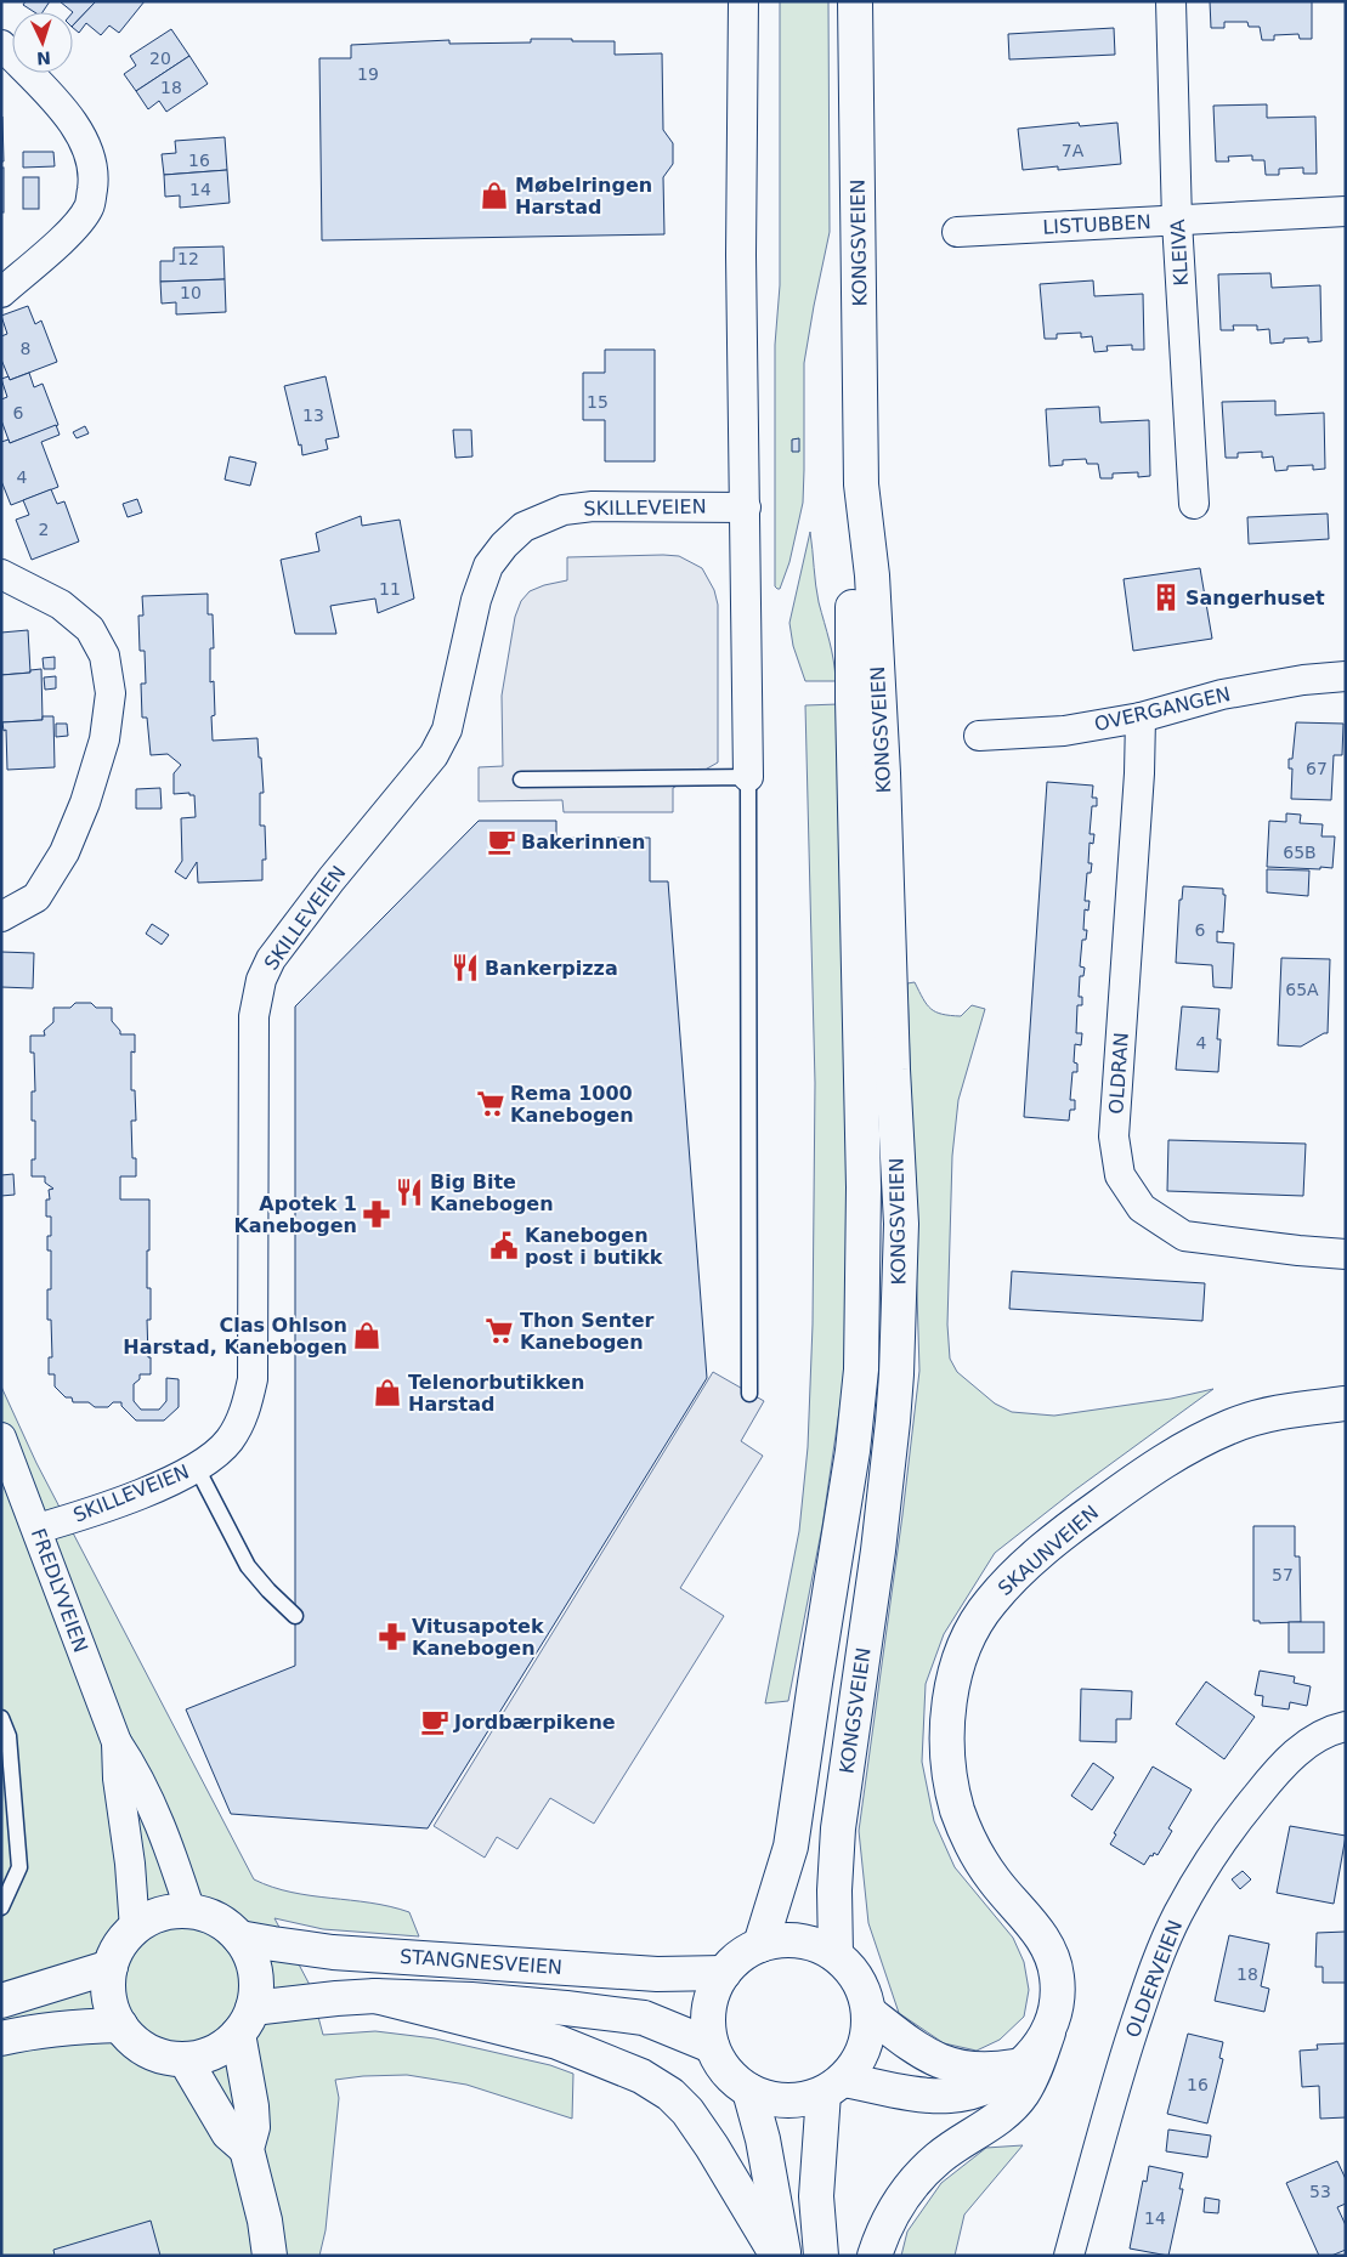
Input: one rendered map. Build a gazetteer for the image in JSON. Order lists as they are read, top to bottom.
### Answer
{
  "streets": {
    "main road": ["KONGSVEIEN", "SKAUNVEIEN", "STANGNESVEIEN"],
    "street": [
      "LISTUBBEN",
      "KLEIVA",
      "SKILLEVEIEN",
      "OVERGANGEN",
      "OLDRAN",
      "FREDLYVEIEN",
      "OLDERVEIEN"
    ]
  },
  "crossings": [
    ["LISTUBBEN", "KLEIVA"],
    ["KONGSVEIEN", "SKAUNVEIEN"],
    ["KONGSVEIEN", "STANGNESVEIEN"],
    ["SKILLEVEIEN", "FREDLYVEIEN"],
    ["OVERGANGEN", "OLDRAN"],
    ["SKAUNVEIEN", "STANGNESVEIEN"],
    ["FREDLYVEIEN", "STANGNESVEIEN"]
  ],
  "places": {
    "shop": ["Møbelringen Harstad", "Clas Ohlson Harstad, Kanebogen", "Telenorbutikken Harstad"],
    "building": ["Sangerhuset"],
    "cafe": ["Bakerinnen", "Jordbærpikene"],
    "restaurant": ["Bankerpizza", "Big Bite Kanebogen"],
    "supermarket": ["Rema 1000 Kanebogen", "Thon Senter Kanebogen"],
    "pharmacy": ["Apotek 1 Kanebogen", "Vitusapotek Kanebogen"],
    "public building": ["Kanebogen post i butikk"]
  },
  "house_numbers": [
    "20",
    "19",
    "18",
    "7A",
    "16",
    "14",
    "12",
    "10",
    "8",
    "15",
    "6",
    "13",
    "4",
    "2",
    "11",
    "67",
    "65B",
    "6",
    "65A",
    "4",
    "57",
    "18",
    "16",
    "53",
    "14"
  ],
  "north": "bottom"
}
